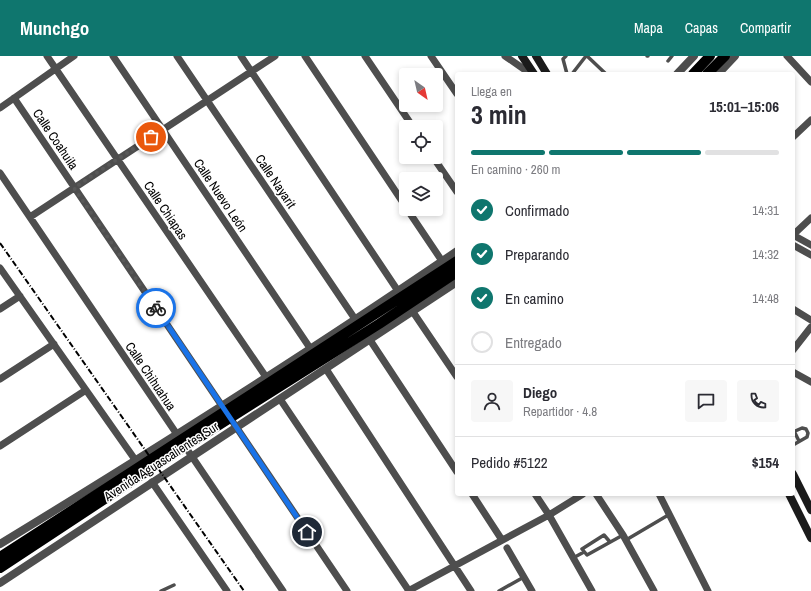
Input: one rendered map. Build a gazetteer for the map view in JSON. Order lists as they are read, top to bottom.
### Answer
{
  "streets": {
    "main road": ["Avenida Aguascalientes Sur"],
    "street": [
      "Calle Coahuila",
      "Calle Nayarit",
      "Calle Nuevo León",
      "Calle Chiapas",
      "Calle Chihuahua"
    ]
  },
  "crossings": [
    ["Calle Coahuila", "Avenida Aguascalientes Sur"],
    ["Calle Nayarit", "Avenida Aguascalientes Sur"],
    ["Calle Nuevo León", "Avenida Aguascalientes Sur"],
    ["Calle Chiapas", "Avenida Aguascalientes Sur"],
    ["Calle Chihuahua", "Avenida Aguascalientes Sur"]
  ],
  "north": "bottom right",
  "page": {
    "header": "Munchgo",
    "nav": ["Mapa", "Capas", "Compartir"],
    "heading": ["3 min", "Llega en", "15:01–15:06"],
    "panel": [
      "Diego",
      "Repartidor · 4.8",
      "Pedido #5122",
      "$154"
    ],
    "bar": "En camino · 260 m",
    "list": [
      ["Confirmado", "14:31"],
      ["Preparando", "14:32"],
      ["En camino", "14:48"],
      "Entregado"
    ]
  }
}
